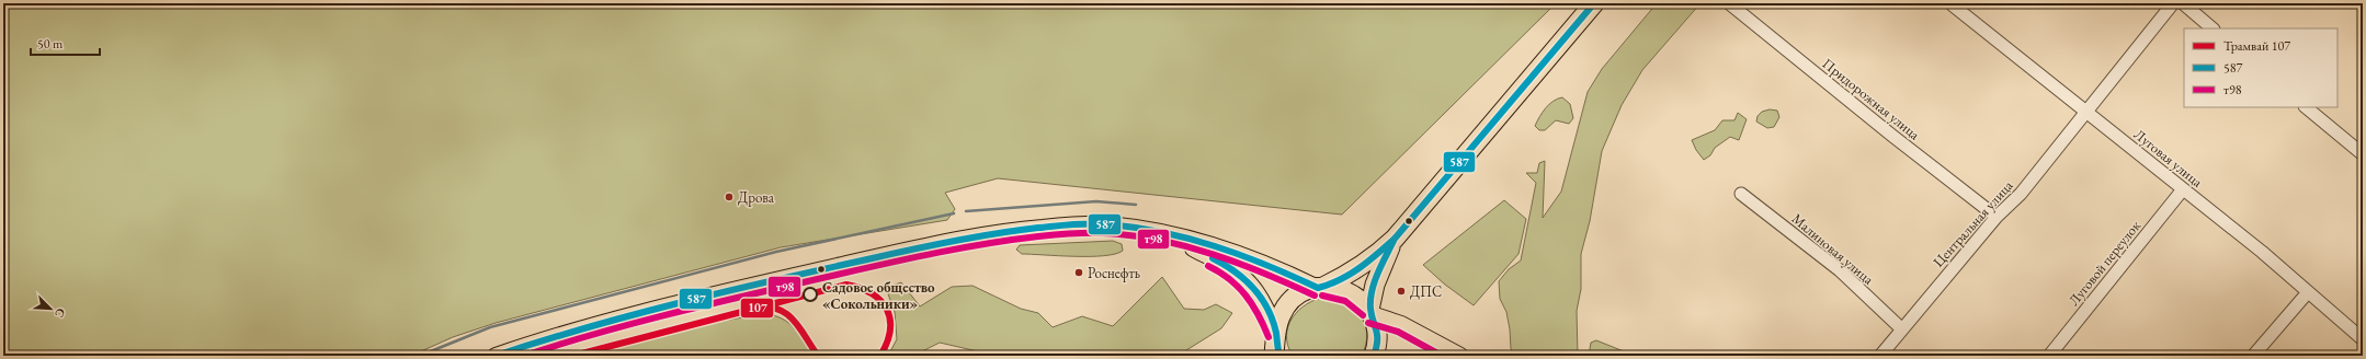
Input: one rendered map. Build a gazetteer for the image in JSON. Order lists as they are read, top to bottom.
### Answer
{
  "streets": {
    "street": [
      "Придорожная улица",
      "Луговая улица",
      "Центральная улица",
      "Малиновая улица",
      "Луговой переулок"
    ]
  },
  "crossings": [
    ["Придорожная улица", "Центральная улица"],
    ["Луговая улица", "Центральная улица"],
    ["Луговая улица", "Луговой переулок"],
    ["Центральная улица", "Малиновая улица"]
  ],
  "places": [
    "Дрова",
    "Роснефть",
    "ДПС",
    "Садовое общество «Сокольники»"
  ],
  "lines": ["transit line 587", "transit line т98", "tram line 107"],
  "legend": ["Трамвай 107", "587", "т98"],
  "scale_bar": "50 m",
  "north": "bottom right"
}
